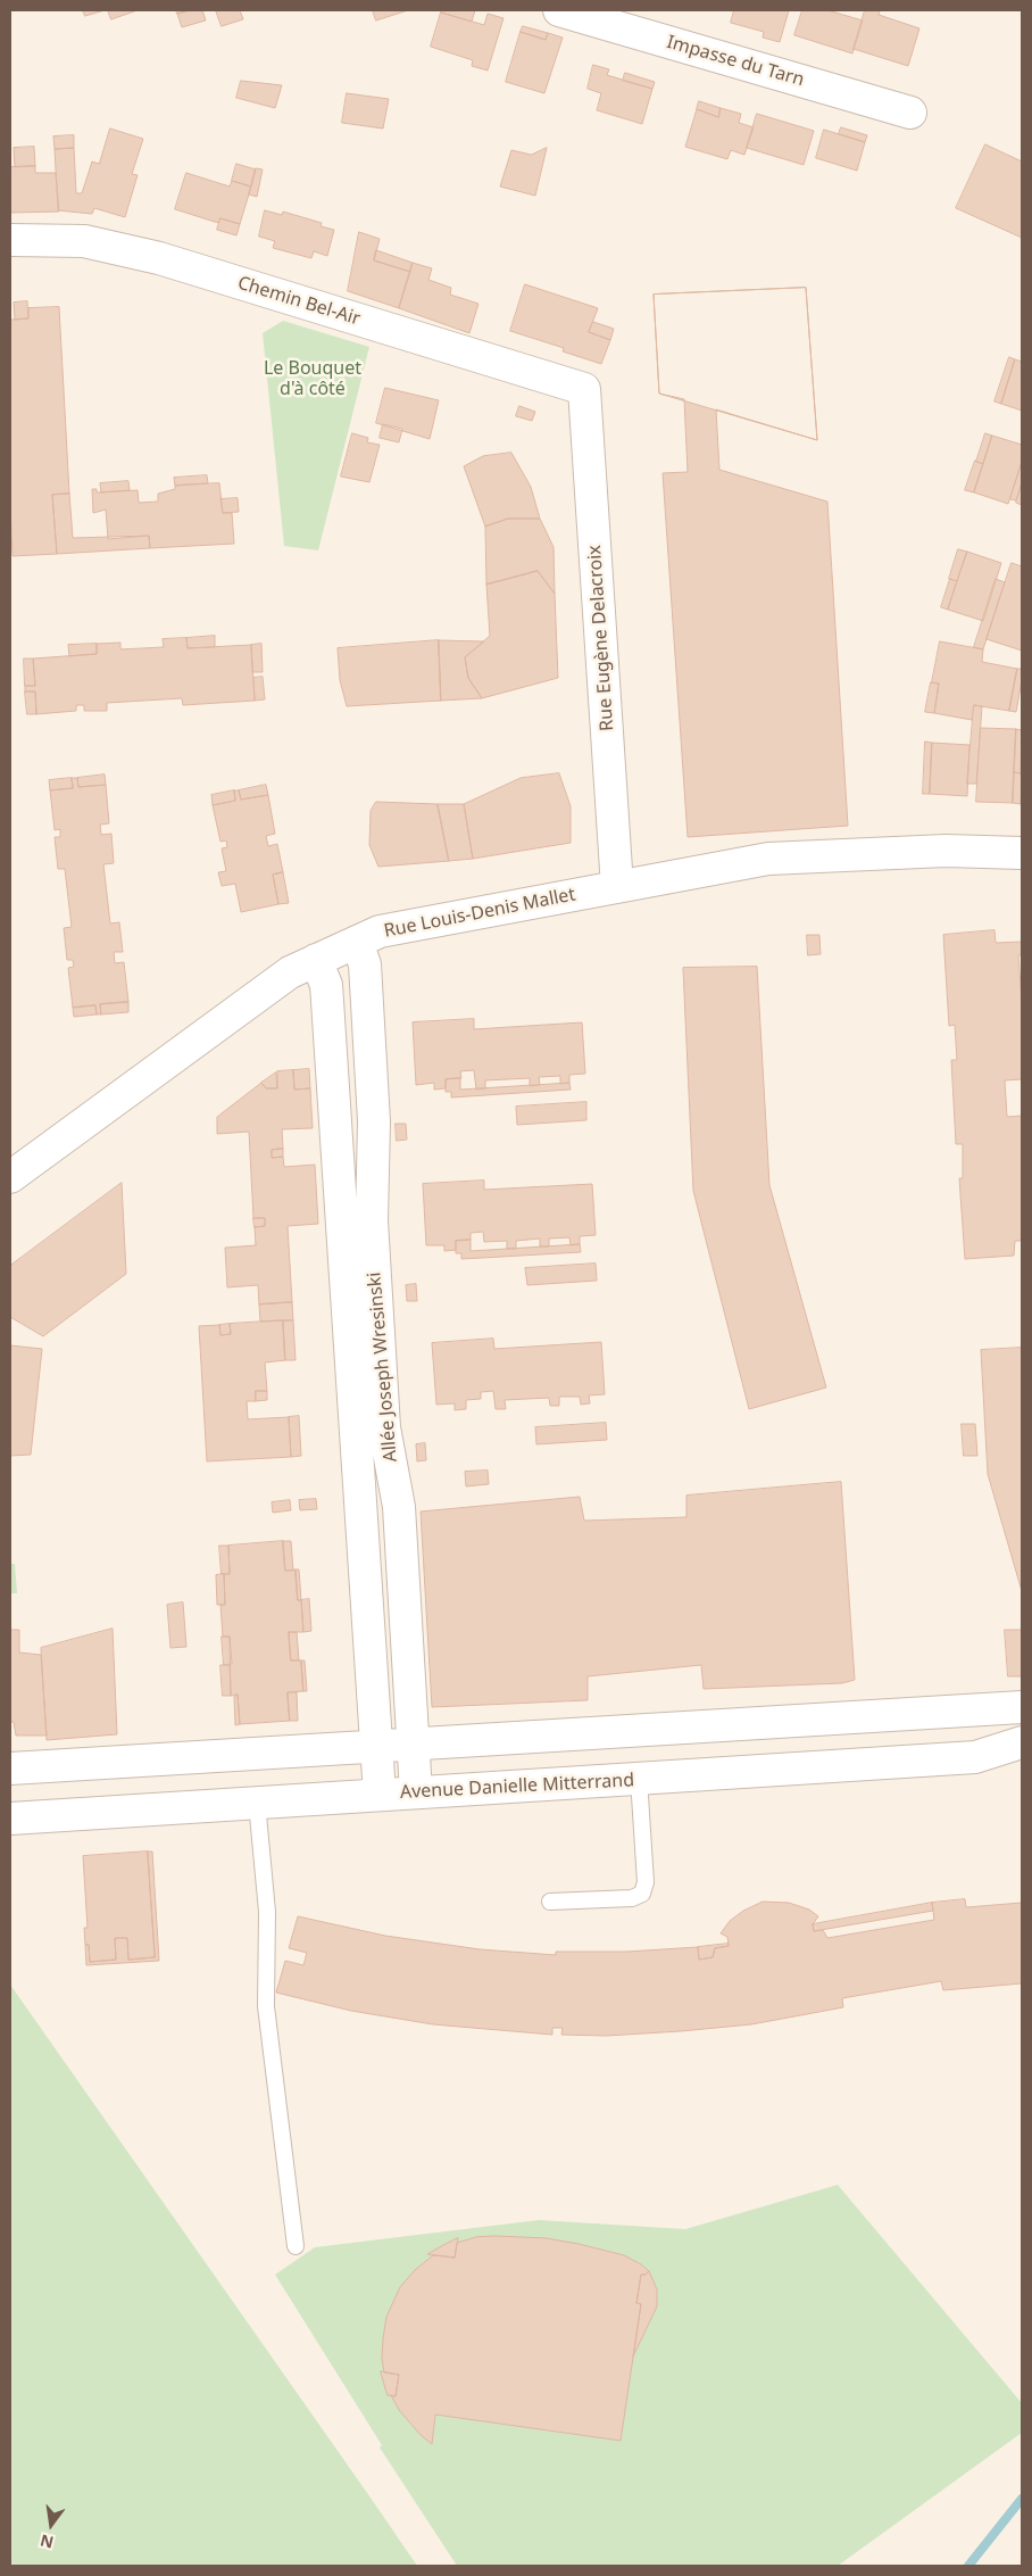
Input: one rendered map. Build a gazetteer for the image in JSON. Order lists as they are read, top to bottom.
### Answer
{
  "streets": {
    "street": [
      "Impasse du Tarn",
      "Chemin Bel-Air",
      "Rue Eugène Delacroix",
      "Rue Louis-Denis Mallet",
      "Allée Joseph Wresinski",
      "Avenue Danielle Mitterrand"
    ]
  },
  "crossings": [
    ["Chemin Bel-Air", "Rue Eugène Delacroix"],
    ["Rue Eugène Delacroix", "Rue Louis-Denis Mallet"],
    ["Rue Louis-Denis Mallet", "Allée Joseph Wresinski"],
    ["Allée Joseph Wresinski", "Avenue Danielle Mitterrand"]
  ],
  "parks": ["Le Bouquet d'à côté"],
  "north": "bottom"
}
